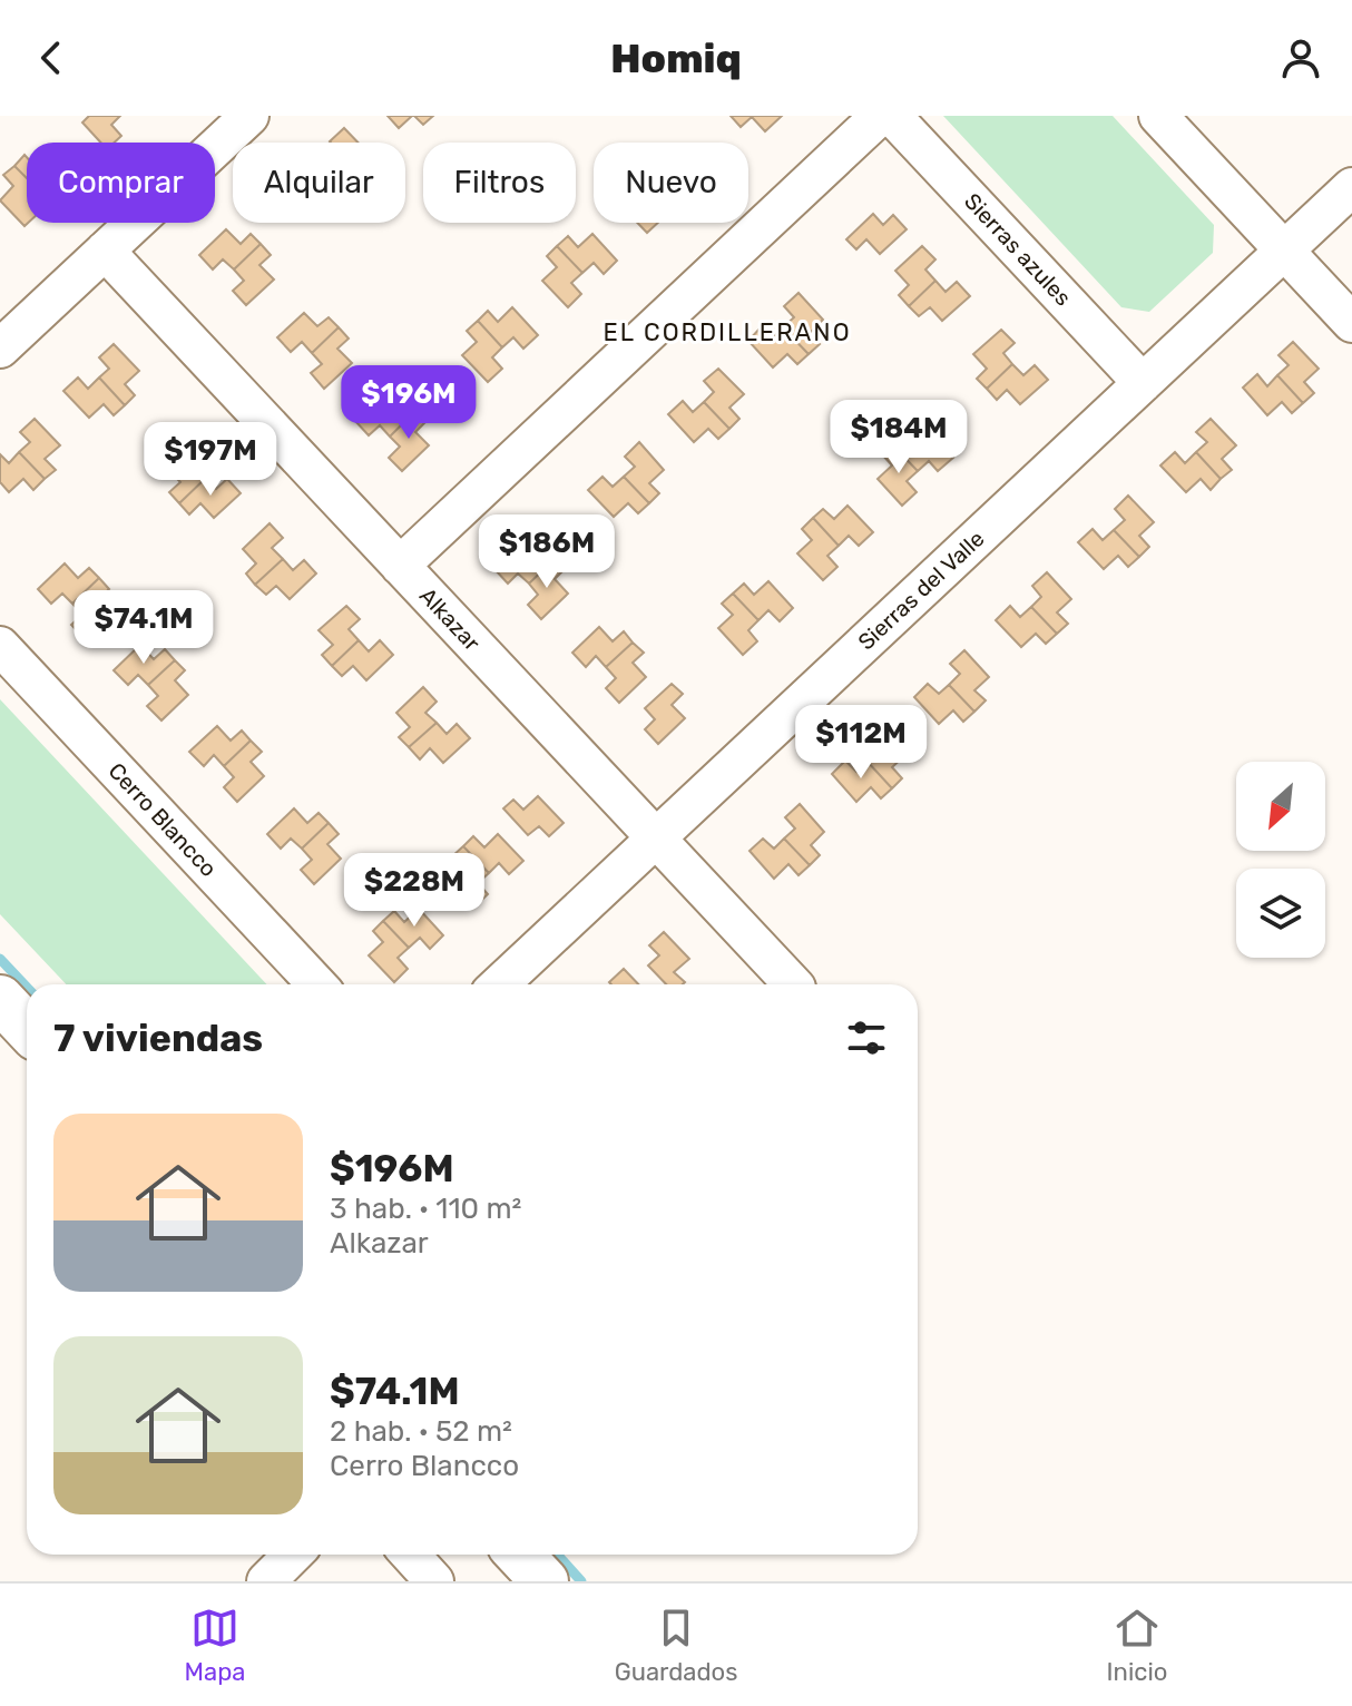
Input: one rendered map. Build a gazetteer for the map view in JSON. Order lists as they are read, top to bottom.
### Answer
{
  "streets": {
    "street": [
      "Sierras azules",
      "Sierras del Valle",
      "Alkazar",
      "Cerro Blancco"
    ]
  },
  "crossings": [
    ["Sierras azules", "Sierras del Valle"],
    ["Sierras del Valle", "Alkazar"]
  ],
  "districts": ["EL CORDILLERANO"],
  "north": "bottom left",
  "page": {
    "header": "Homiq",
    "chip": [
      "Comprar",
      "Alquilar",
      "Filtros",
      "Nuevo"
    ],
    "price": [
      "$196M",
      "$184M",
      "$197M",
      "$186M",
      "$74.1M",
      "$112M",
      "$228M"
    ],
    "heading": "7 viviendas",
    "list": [
      {
        "name": "$196M",
        "note": "3 hab. · 110 m² · Alkazar"
      },
      {
        "name": "$74.1M",
        "note": "2 hab. · 52 m² · Cerro Blancco"
      }
    ],
    "tabs": ["Mapa", "Guardados", "Inicio"]
  }
}
